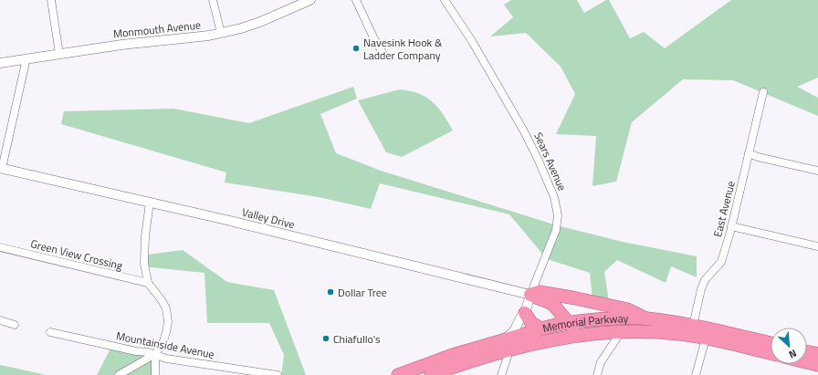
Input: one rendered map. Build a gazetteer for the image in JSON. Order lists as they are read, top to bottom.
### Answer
{
  "streets": {
    "highway": ["Memorial Parkway"],
    "street": [
      "Monmouth Avenue",
      "Sears Avenue",
      "East Avenue",
      "Valley Drive",
      "Green View Crossing",
      "Mountainside Avenue"
    ]
  },
  "crossings": [
    ["Sears Avenue", "Valley Drive"],
    ["Sears Avenue", "Memorial Parkway"],
    ["East Avenue", "Memorial Parkway"]
  ],
  "places": ["Navesink Hook & Ladder Company", "Dollar Tree", "Chiafullo's"],
  "north": "bottom right"
}
